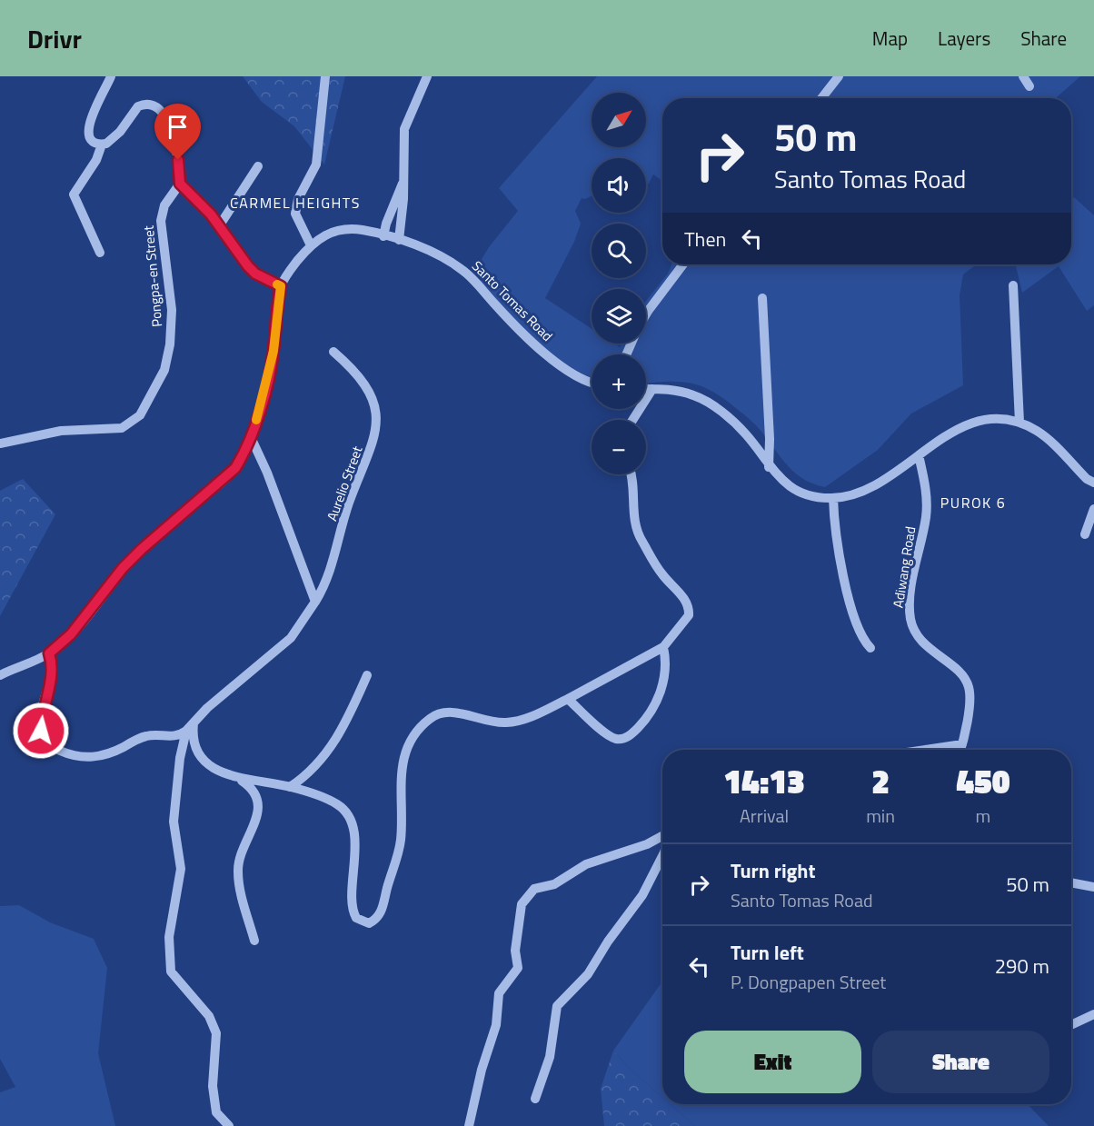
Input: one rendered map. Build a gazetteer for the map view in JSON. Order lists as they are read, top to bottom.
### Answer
{
  "streets": {
    "street": [
      "Pongpa-en Street",
      "Santo Tomas Road",
      "Aurelio Street",
      "Adiwang Road"
    ]
  },
  "districts": ["CARMEL HEIGHTS", "PUROK 6"],
  "north": "top right",
  "page": {
    "header": "Drivr",
    "nav": ["Map", "Layers", "Share"],
    "map_buttons": ["+", "−"],
    "turn": ["50 m", "Santo Tomas Road"],
    "then": "Then",
    "eta": [
      "14:13",
      "Arrival",
      "2",
      "min",
      "450",
      "m"
    ],
    "list": [
      {
        "name": "Turn right",
        "note": "Santo Tomas Road",
        "value": "50 m"
      },
      {
        "name": "Turn left",
        "note": "P. Dongpapen Street",
        "value": "290 m"
      }
    ],
    "buttons": ["Exit", "Share"]
  }
}
